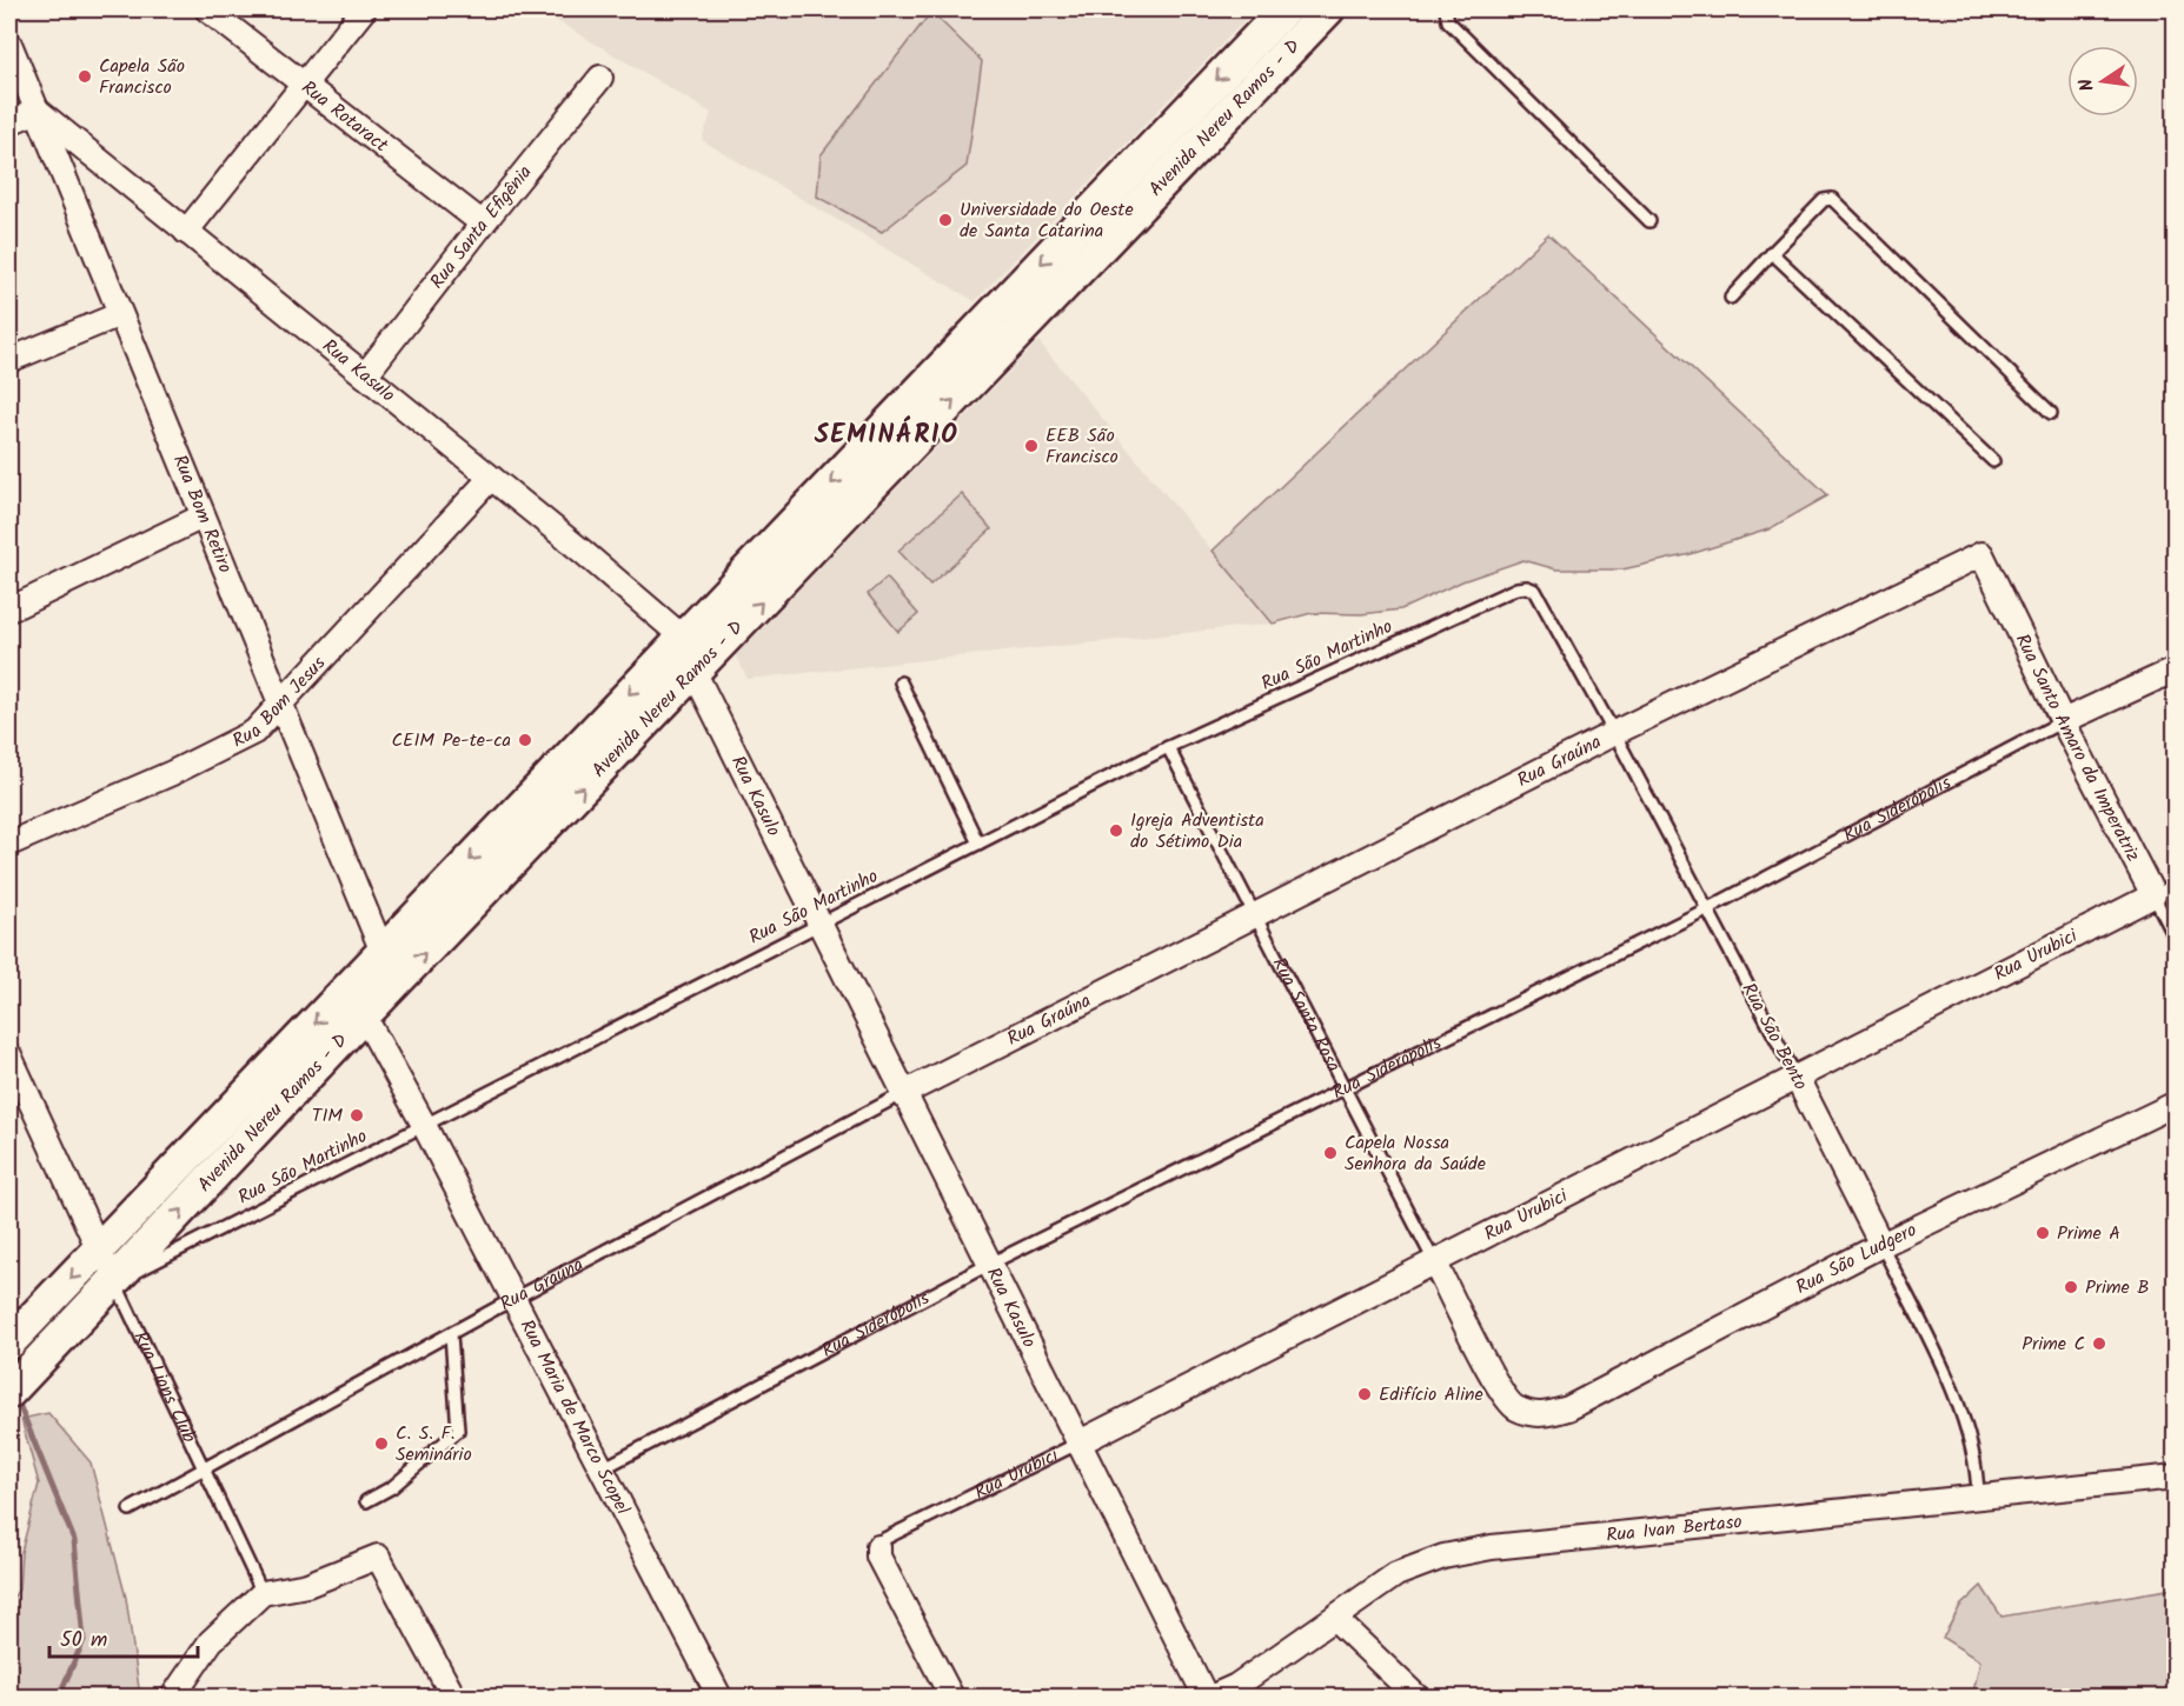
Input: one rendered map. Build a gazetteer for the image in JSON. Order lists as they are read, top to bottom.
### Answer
{
  "streets": {
    "street": [
      "Rua Rotaract",
      "Avenida Nereu Ramos - D",
      "Rua Santa Efigênia",
      "Rua Kasulo",
      "Rua Bom Retiro",
      "Rua Bom Jesus",
      "Rua Santo Amaro da Imperatriz",
      "Rua Graúna",
      "Rua Siderópolis",
      "Rua Urubici",
      "Rua Santa Rosa",
      "Rua São Bento",
      "Rua São Ludgero",
      "Rua Lions Club",
      "Rua Maria de Marco Scopel",
      "Rua Ivan Bertaso"
    ],
    "lane": ["Rua São Martinho"]
  },
  "crossings": [
    ["Rua Rotaract", "Rua Santa Efigênia"],
    ["Avenida Nereu Ramos - D", "Rua Kasulo"],
    ["Avenida Nereu Ramos - D", "Rua Bom Retiro"],
    ["Avenida Nereu Ramos - D", "Rua São Martinho"],
    ["Avenida Nereu Ramos - D", "Rua Lions Club"],
    ["Avenida Nereu Ramos - D", "Rua Maria de Marco Scopel"],
    ["Rua Santa Efigênia", "Rua Kasulo"],
    ["Rua Kasulo", "Rua Bom Retiro"],
    ["Rua Kasulo", "Rua São Martinho"],
    ["Rua Kasulo", "Rua Bom Jesus"],
    ["Rua Kasulo", "Rua Graúna"],
    ["Rua Kasulo", "Rua Siderópolis"],
    ["Rua Kasulo", "Rua Urubici"],
    ["Rua Bom Retiro", "Rua Bom Jesus"],
    ["Rua São Martinho", "Rua Santa Rosa"],
    ["Rua São Martinho", "Rua São Bento"],
    ["Rua São Martinho", "Rua Lions Club"],
    ["Rua São Martinho", "Rua Maria de Marco Scopel"],
    ["Rua Santo Amaro da Imperatriz", "Rua Graúna"],
    ["Rua Santo Amaro da Imperatriz", "Rua Siderópolis"],
    ["Rua Santo Amaro da Imperatriz", "Rua Urubici"],
    ["Rua Graúna", "Rua Santa Rosa"],
    ["Rua Graúna", "Rua São Bento"],
    ["Rua Graúna", "Rua Lions Club"],
    ["Rua Graúna", "Rua Maria de Marco Scopel"],
    ["Rua Siderópolis", "Rua Santa Rosa"],
    ["Rua Siderópolis", "Rua São Bento"],
    ["Rua Siderópolis", "Rua Maria de Marco Scopel"],
    ["Rua Urubici", "Rua Santa Rosa"],
    ["Rua Urubici", "Rua São Bento"],
    ["Rua Santa Rosa", "Rua São Ludgero"],
    ["Rua São Bento", "Rua São Ludgero"],
    ["Rua São Bento", "Rua Ivan Bertaso"]
  ],
  "districts": ["SEMINÁRIO"],
  "places": [
    "Capela São Francisco",
    "Universidade do Oeste de Santa Catarina",
    "EEB São Francisco",
    "CEIM Pe-te-ca",
    "Igreja Adventista do Sétimo Dia",
    "TIM",
    "Capela Nossa Senhora da Saúde",
    "Prime A",
    "Prime B",
    "Prime C",
    "Edifício Aline",
    "C. S. F. Seminário"
  ],
  "scale_bar": "50 m",
  "north": "left"
}
